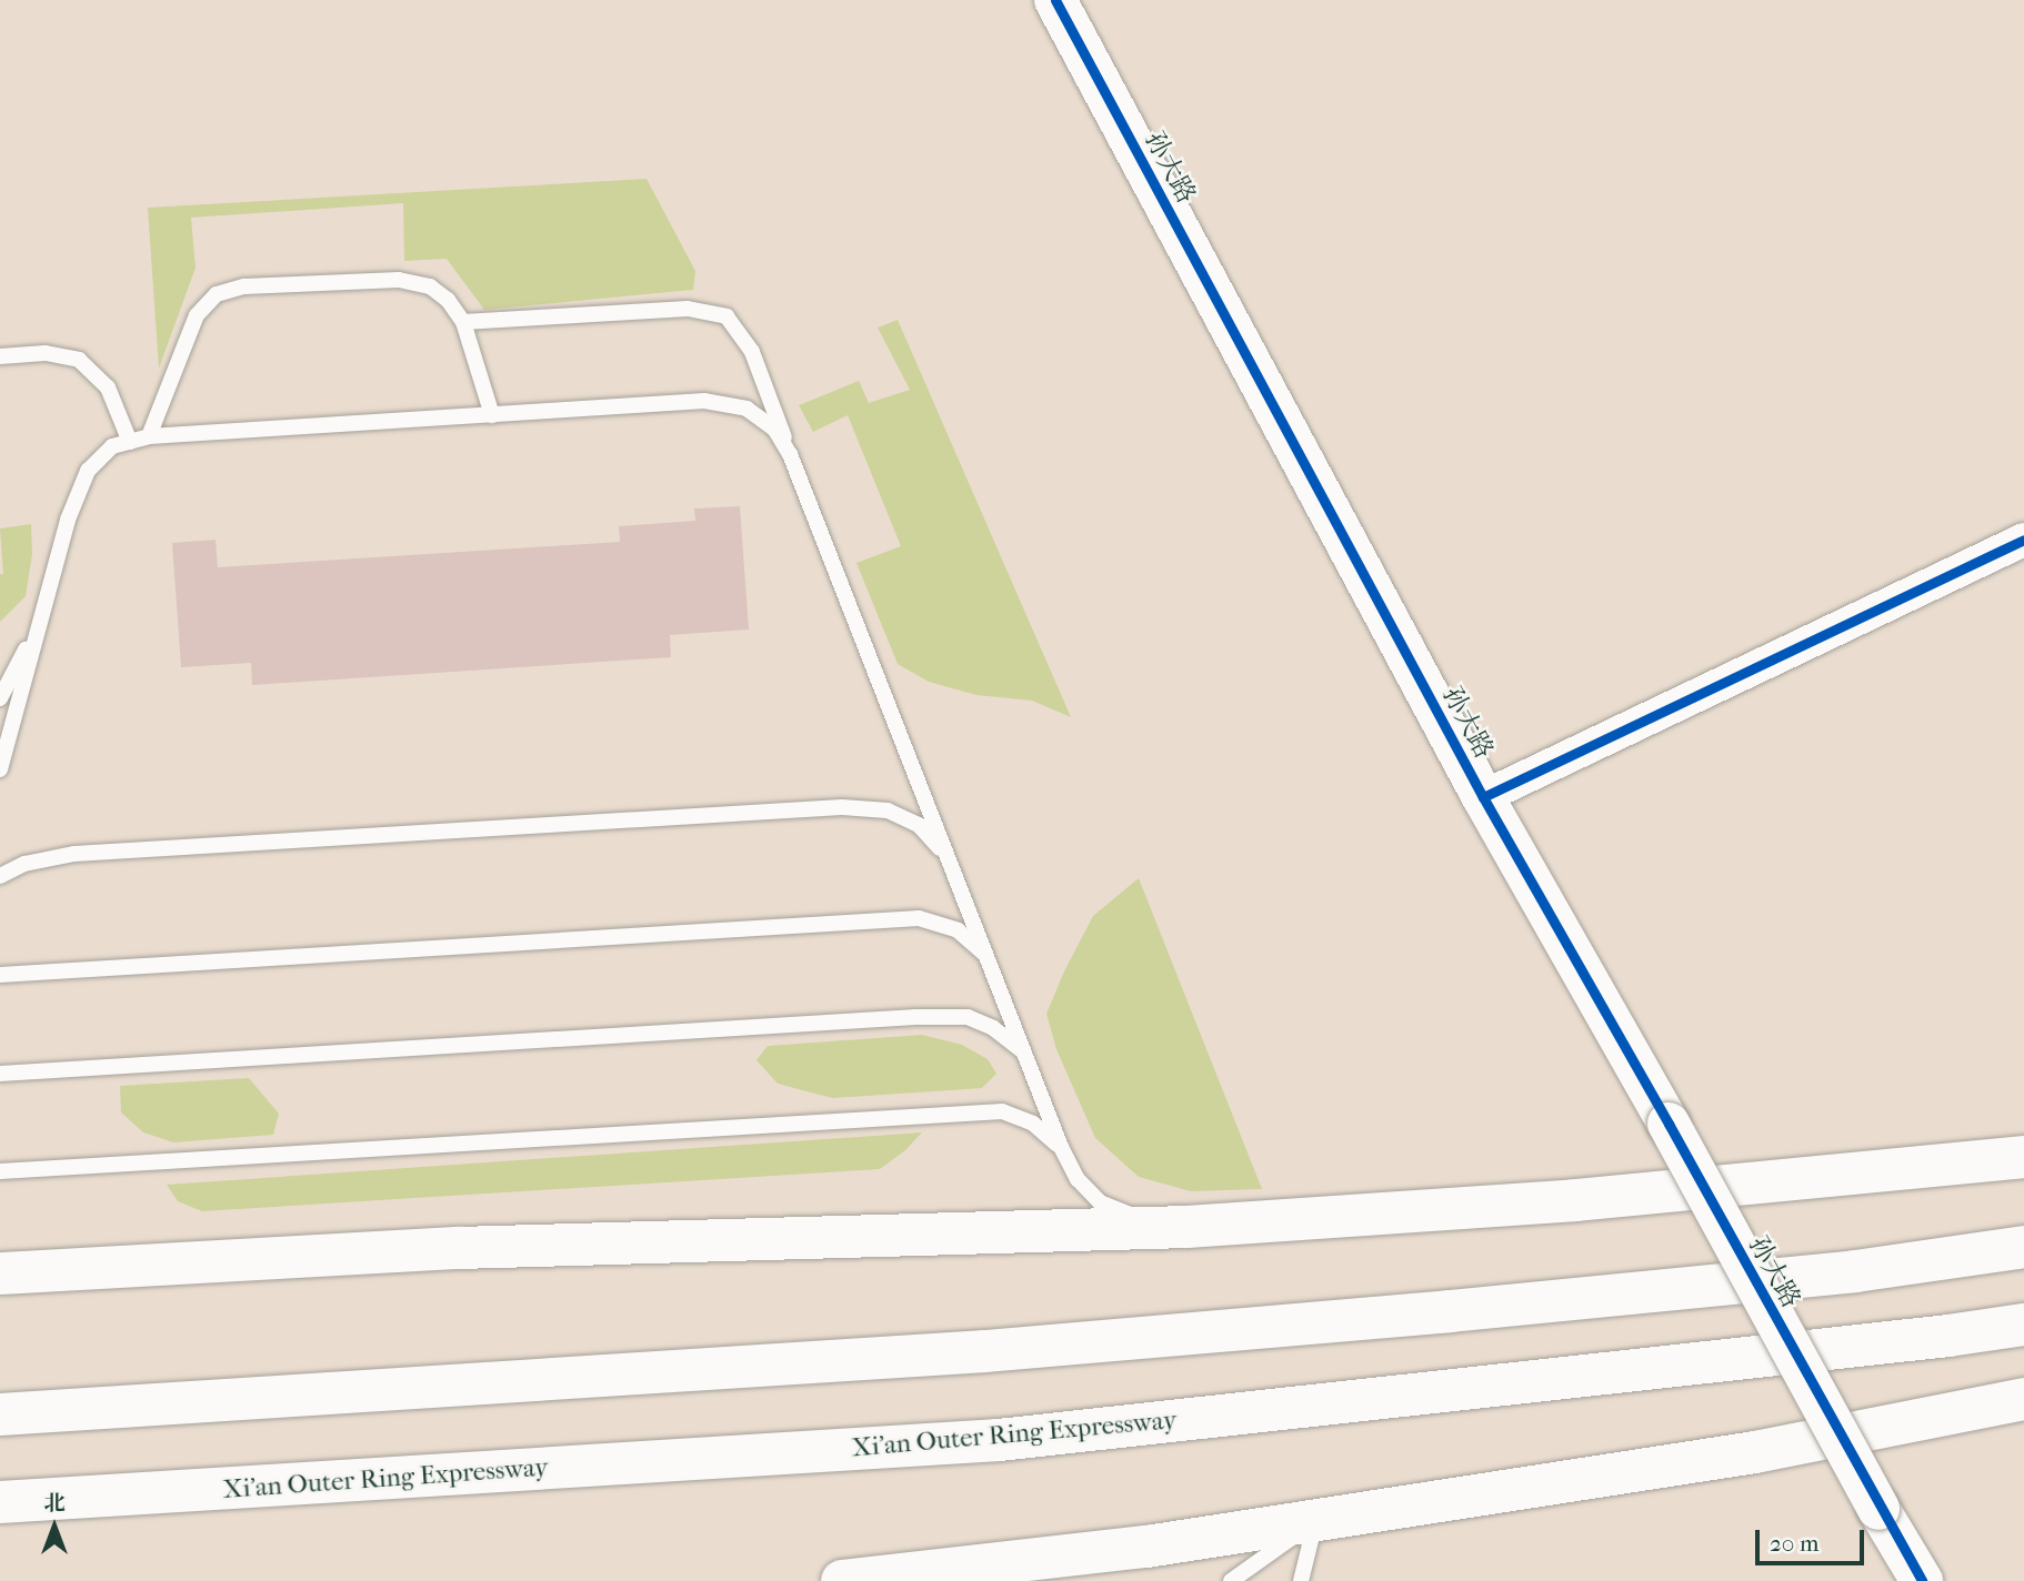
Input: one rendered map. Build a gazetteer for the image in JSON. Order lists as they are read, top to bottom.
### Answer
{
  "streets": {
    "main road": ["孙大路", "Xi'an Outer Ring Expressway"]
  },
  "scale_bar": "20 m",
  "north": "top"
}
